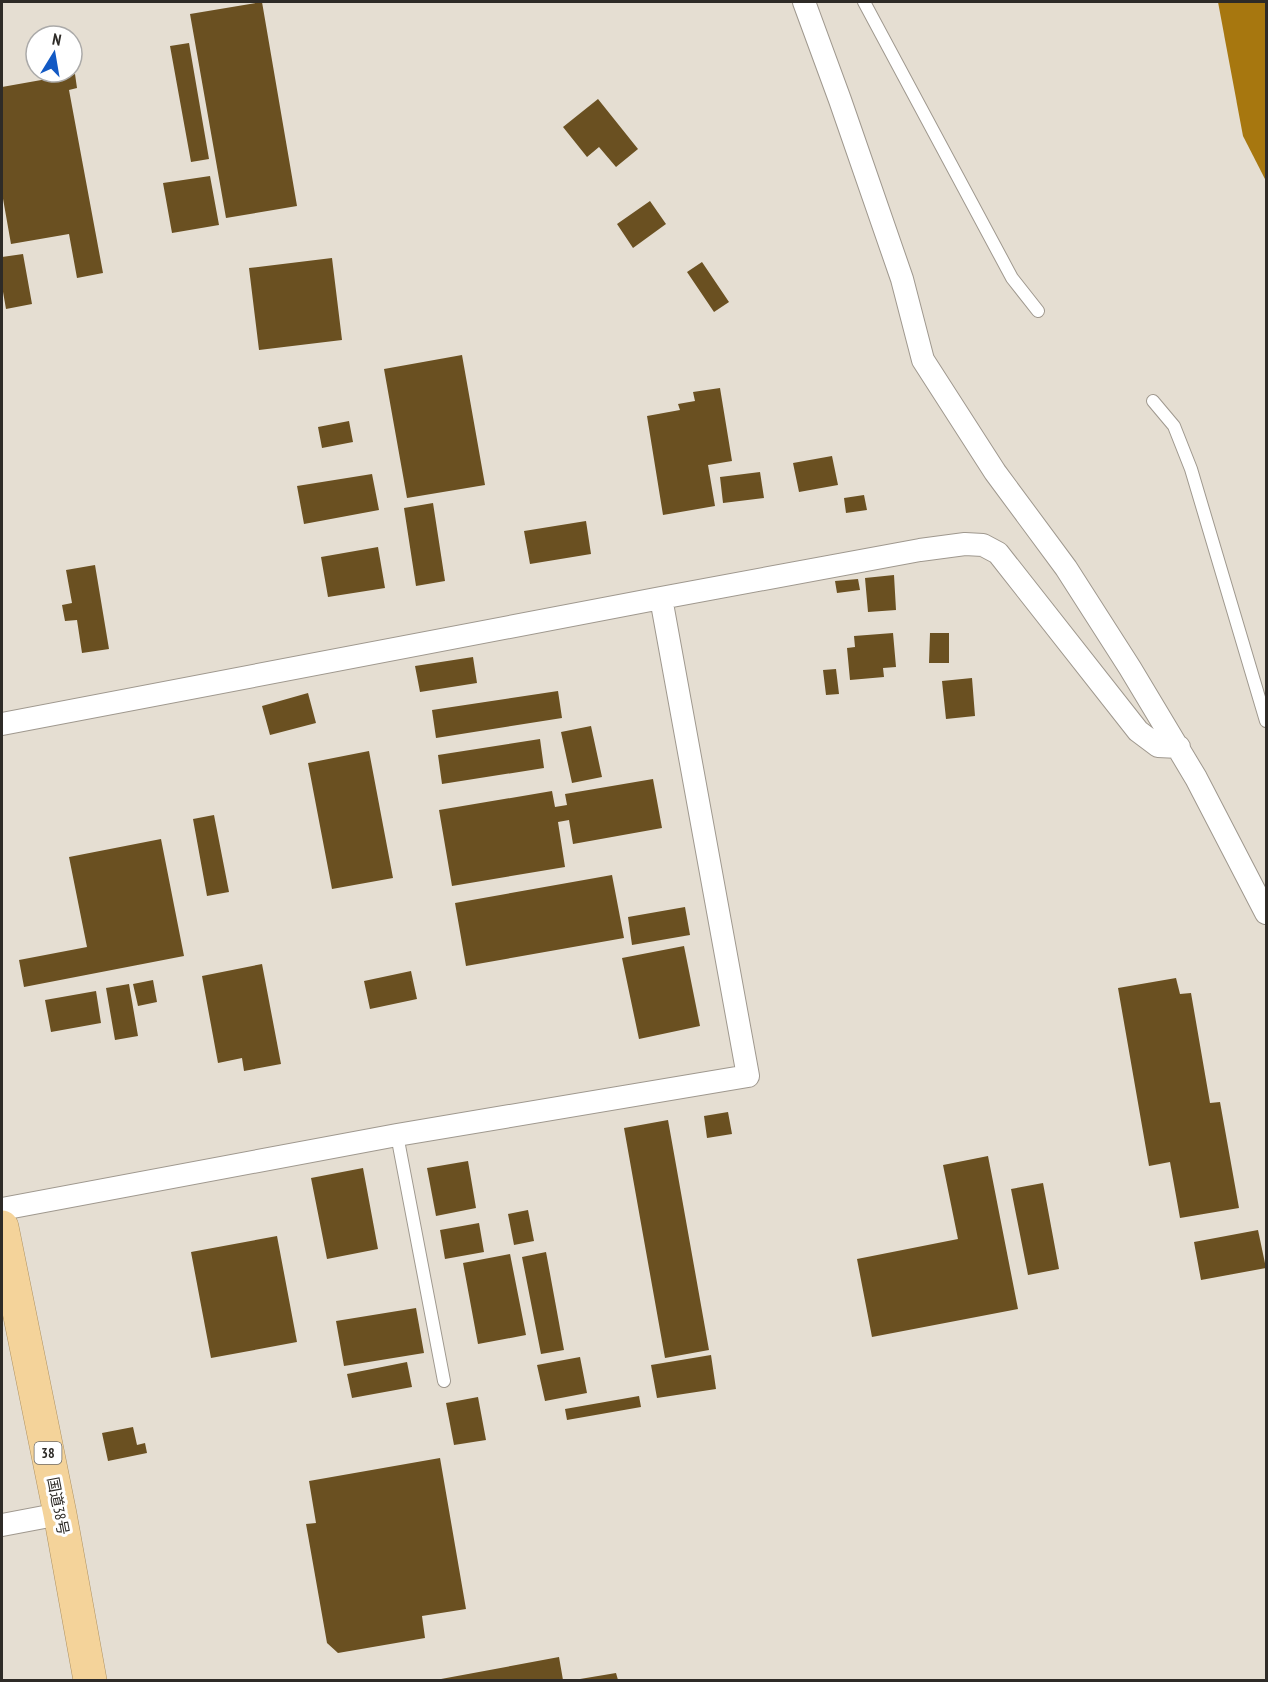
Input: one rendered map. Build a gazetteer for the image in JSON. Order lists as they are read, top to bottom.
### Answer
{
  "streets": {
    "highway": ["38", "国道38号"]
  },
  "north": "top"
}
